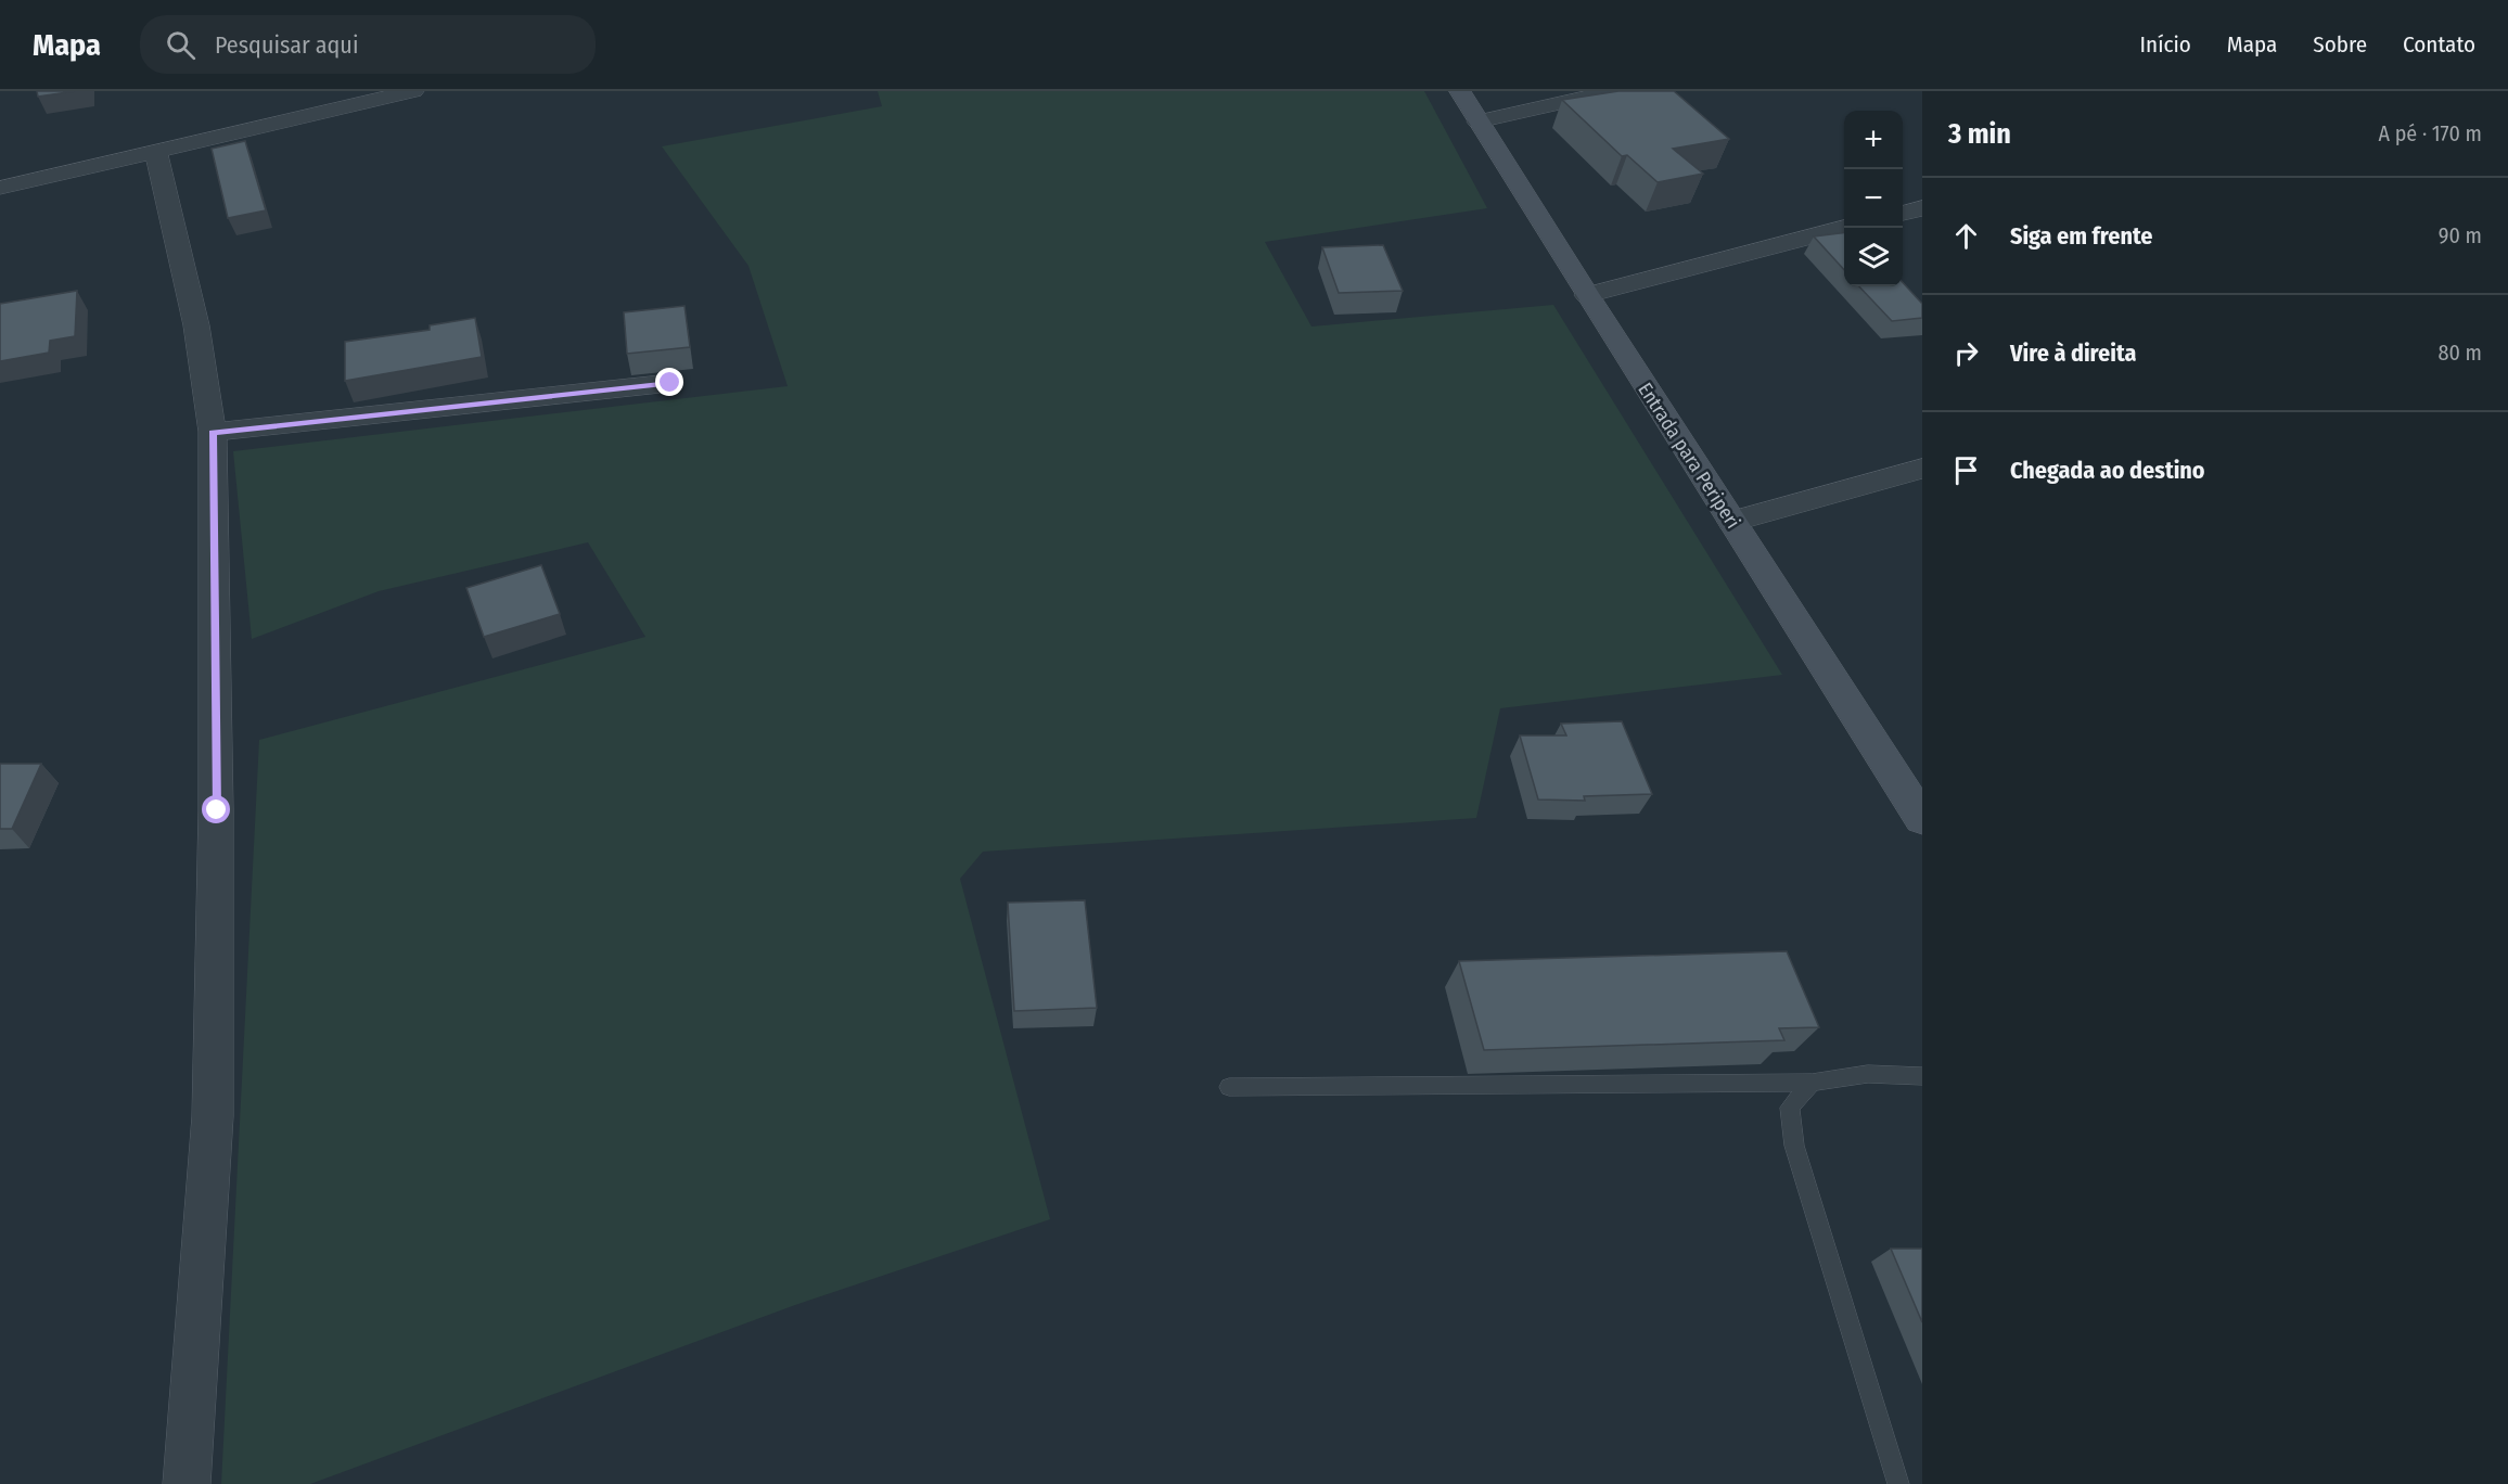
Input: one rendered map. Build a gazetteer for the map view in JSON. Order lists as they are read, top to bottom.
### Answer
{
  "streets": {
    "main road": ["Entrada para Periperi"]
  },
  "page": {
    "header": "Mapa",
    "search": "Pesquisar aqui",
    "nav": [
      "Início",
      "Mapa",
      "Sobre",
      "Contato"
    ],
    "heading": ["3 min", "A pé · 170 m"],
    "map_buttons": ["+", "−"],
    "list": [
      ["Siga em frente", "90 m"],
      ["Vire à direita", "80 m"],
      "Chegada ao destino"
    ]
  }
}
